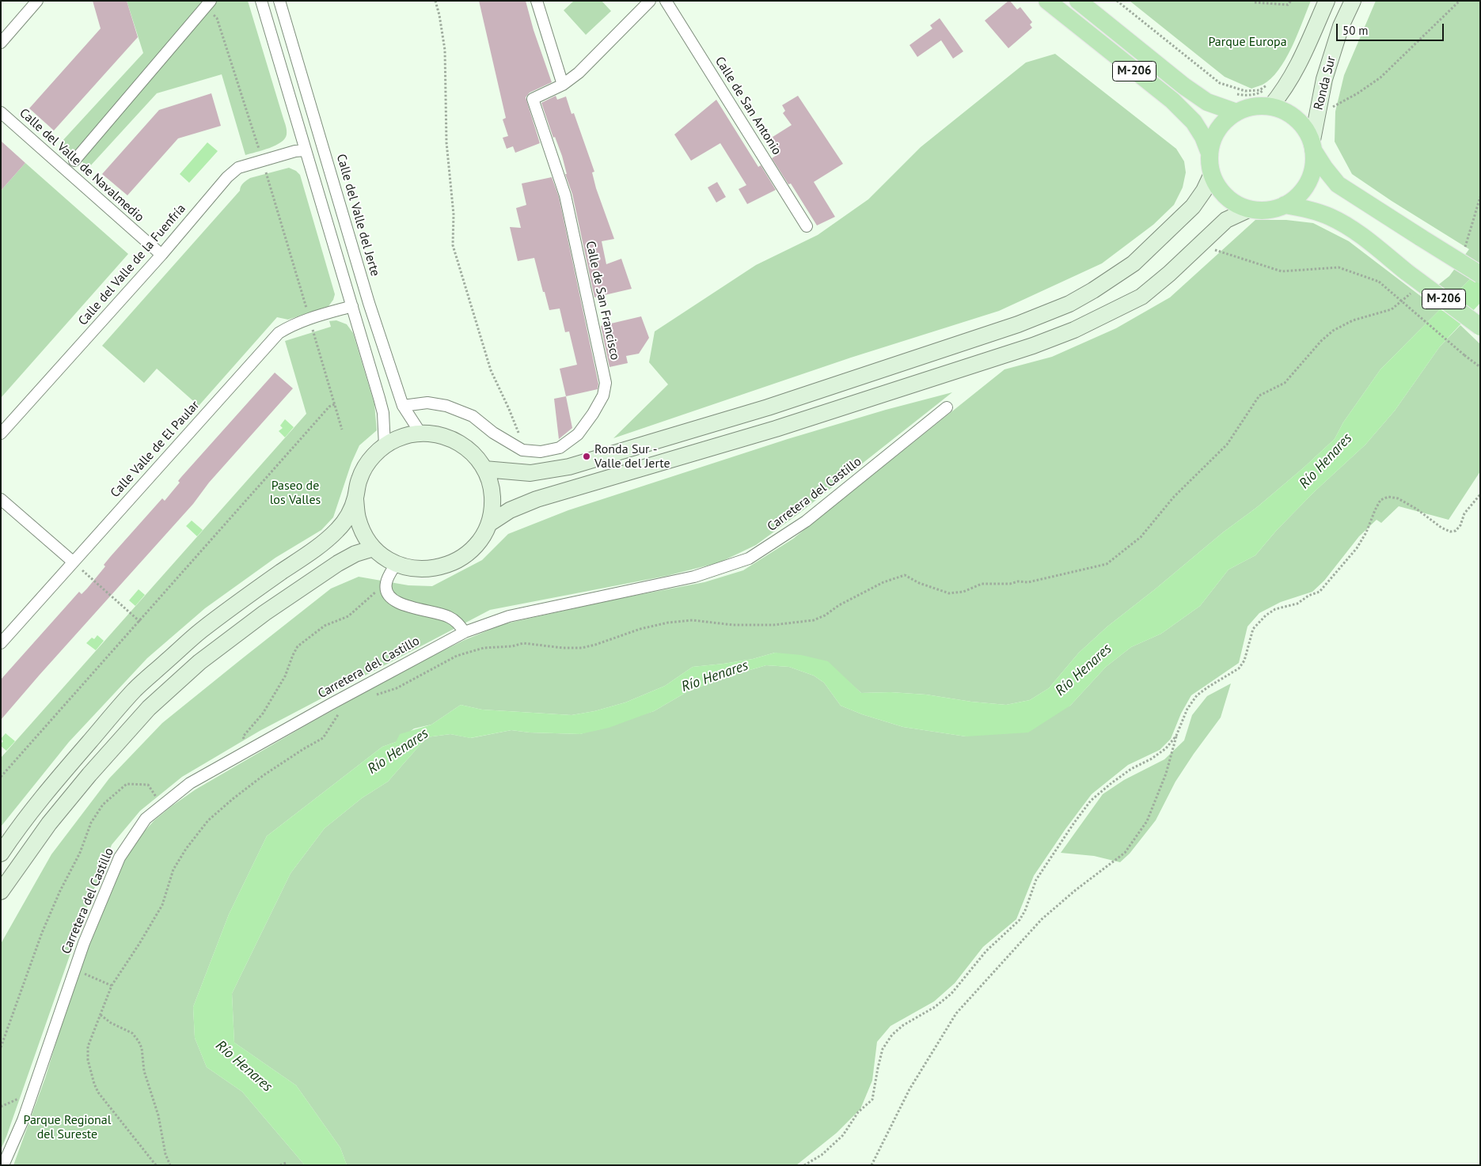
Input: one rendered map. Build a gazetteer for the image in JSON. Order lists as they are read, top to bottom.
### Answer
{
  "streets": {
    "main road": ["M-206", "Ronda Sur"],
    "street": [
      "Calle de San Antonio",
      "Calle del Valle de Navalmedio",
      "Calle del Valle del Jerte",
      "Calle del Valle de la Fuenfría",
      "Calle de San Francisco",
      "Calle Valle de El Paular",
      "Carretera del Castillo"
    ]
  },
  "crossings": [
    ["M-206", "Ronda Sur"],
    ["Calle del Valle de Navalmedio", "Calle del Valle de la Fuenfría"],
    ["Calle del Valle del Jerte", "Calle de San Francisco"]
  ],
  "water": ["Río Henares"],
  "parks": ["Parque Europa", "Paseo de los Valles", "Parque Regional del Sureste"],
  "places": ["Ronda Sur - Valle del Jerte"],
  "scale_bar": "50 m"
}
